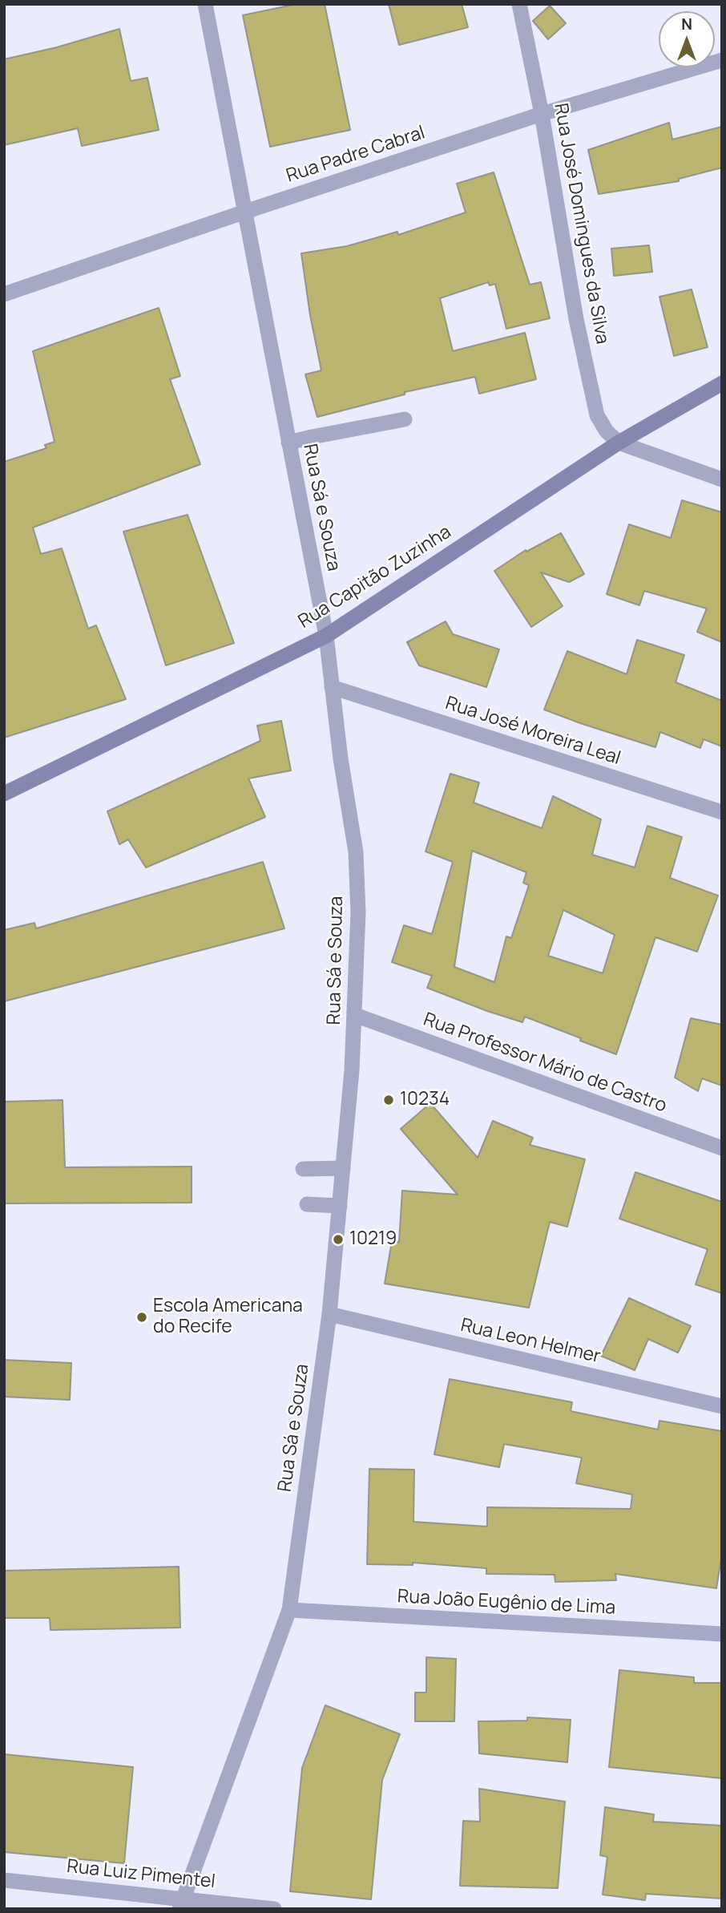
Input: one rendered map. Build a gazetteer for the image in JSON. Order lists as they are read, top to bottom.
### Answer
{
  "streets": {
    "main road": ["Rua Capitão Zuzinha"],
    "street": [
      "Rua Padre Cabral",
      "Rua José Domingues da Silva",
      "Rua Sá e Souza",
      "Rua José Moreira Leal",
      "Rua Professor Mário de Castro",
      "Rua Leon Helmer",
      "Rua João Eugênio de Lima",
      "Rua Luiz Pimentel"
    ]
  },
  "crossings": [
    ["Rua Padre Cabral", "Rua José Domingues da Silva"],
    ["Rua Padre Cabral", "Rua Sá e Souza"],
    ["Rua José Domingues da Silva", "Rua Capitão Zuzinha"],
    ["Rua Sá e Souza", "Rua Capitão Zuzinha"],
    ["Rua Sá e Souza", "Rua José Moreira Leal"],
    ["Rua Sá e Souza", "Rua Professor Mário de Castro"],
    ["Rua Sá e Souza", "Rua Leon Helmer"],
    ["Rua Sá e Souza", "Rua João Eugênio de Lima"],
    ["Rua Sá e Souza", "Rua Luiz Pimentel"]
  ],
  "places": ["10234", "10219", "Escola Americana do Recife"],
  "north": "top"
}
